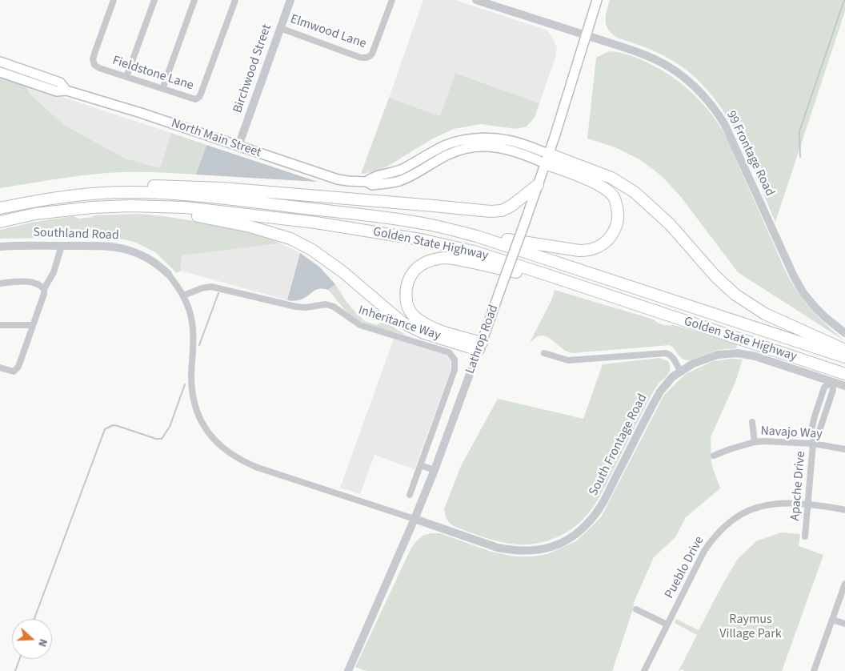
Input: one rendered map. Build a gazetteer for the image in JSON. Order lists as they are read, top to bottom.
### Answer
{
  "streets": {
    "highway": ["Golden State Highway"],
    "main road": ["North Main Street", "Lathrop Road"],
    "street": [
      "Elmwood Lane",
      "Birchwood Street",
      "Fieldstone Lane",
      "99 Frontage Road",
      "Southland Road",
      "Inheritance Way",
      "Navajo Way",
      "South Frontage Road",
      "Apache Drive",
      "Pueblo Drive"
    ]
  },
  "crossings": [
    ["Elmwood Lane", "Birchwood Street"],
    ["Birchwood Street", "North Main Street"],
    ["North Main Street", "Lathrop Road"],
    ["99 Frontage Road", "Lathrop Road"],
    ["Lathrop Road", "South Frontage Road"],
    ["Navajo Way", "Apache Drive"],
    ["South Frontage Road", "Apache Drive"],
    ["Apache Drive", "Pueblo Drive"]
  ],
  "parks": ["Raymus Village Park"],
  "north": "right"
}
